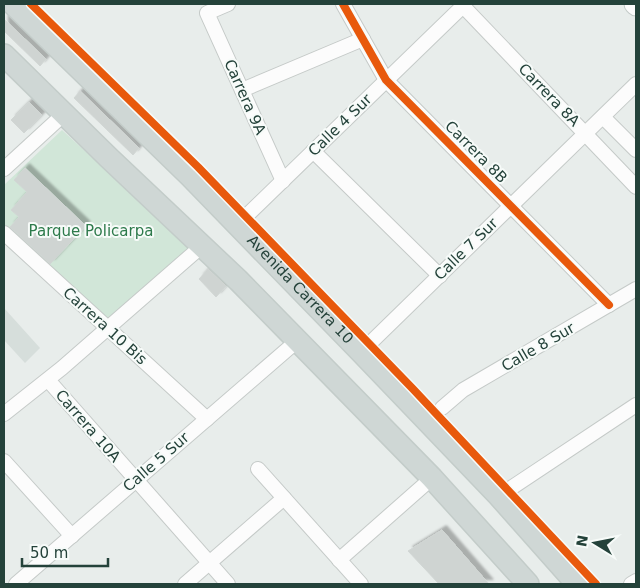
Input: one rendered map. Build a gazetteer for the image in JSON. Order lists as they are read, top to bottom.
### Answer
{
  "streets": {
    "main road": ["Avenida Carrera 10"],
    "street": [
      "Carrera 8A",
      "Carrera 9A",
      "Calle 4 Sur",
      "Carrera 8B",
      "Calle 7 Sur",
      "Carrera 10 Bis",
      "Calle 8 Sur",
      "Carrera 10A",
      "Calle 5 Sur"
    ]
  },
  "crossings": [
    ["Carrera 8A", "Calle 4 Sur"],
    ["Carrera 8A", "Calle 7 Sur"],
    ["Carrera 9A", "Calle 4 Sur"],
    ["Calle 4 Sur", "Carrera 8B"],
    ["Calle 4 Sur", "Avenida Carrera 10"],
    ["Carrera 8B", "Calle 7 Sur"],
    ["Carrera 8B", "Calle 8 Sur"],
    ["Calle 7 Sur", "Avenida Carrera 10"],
    ["Carrera 10 Bis", "Calle 5 Sur"],
    ["Carrera 10A", "Calle 5 Sur"]
  ],
  "parks": ["Parque Policarpa"],
  "scale_bar": "50 m",
  "north": "left"
}
